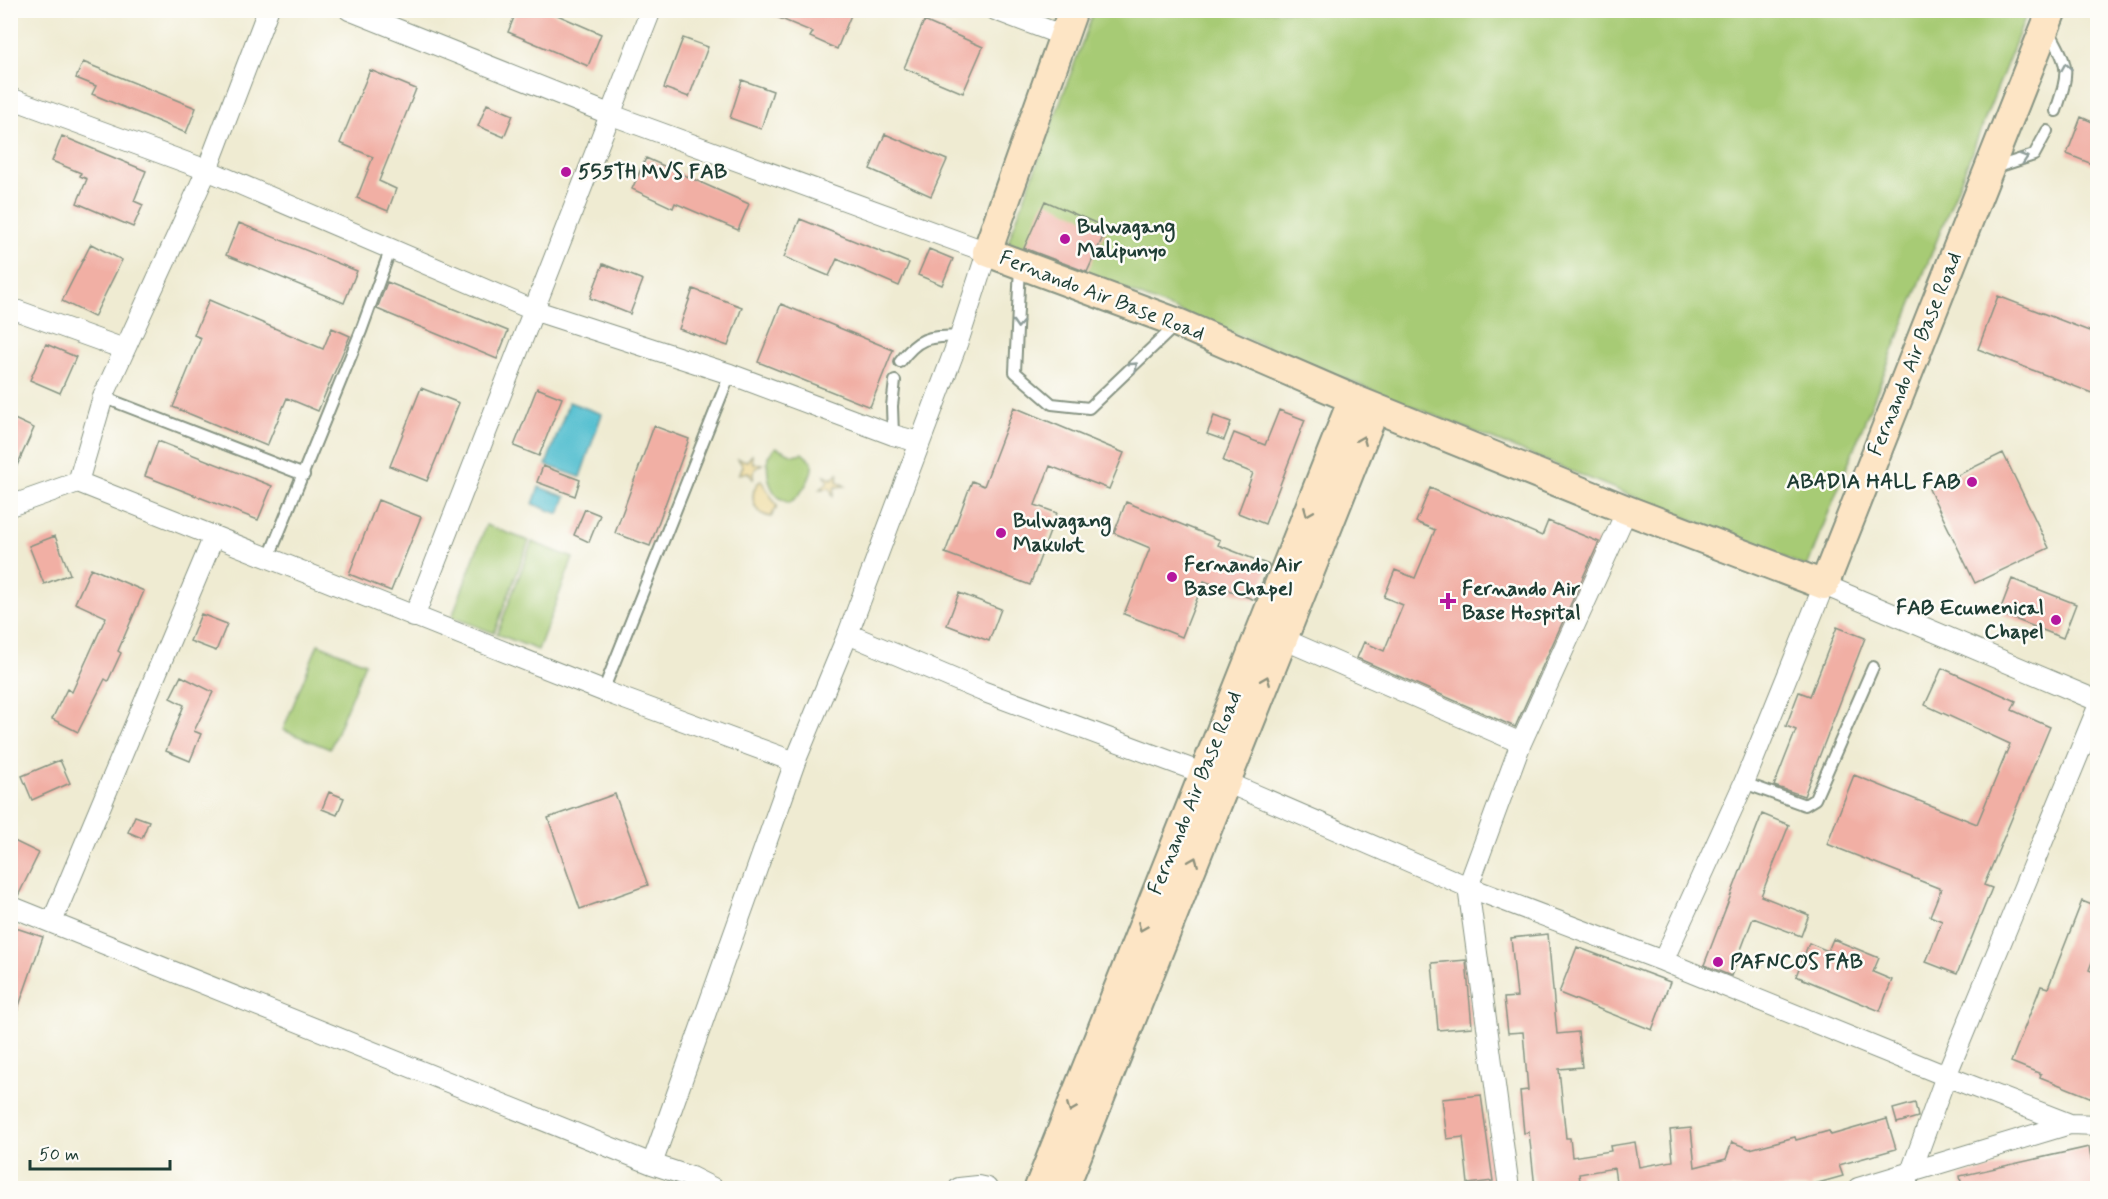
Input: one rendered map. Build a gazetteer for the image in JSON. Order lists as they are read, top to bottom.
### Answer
{
  "streets": {
    "street": ["Fernando Air Base Road"]
  },
  "places": {
    "other": [
      "555TH MVS FAB",
      "Bulwagang Malipunyo",
      "ABADIA HALL FAB",
      "Bulwagang Makulot",
      "Fernando Air Base Chapel",
      "FAB Ecumenical Chapel",
      "PAFNCOS FAB"
    ],
    "health": ["Fernando Air Base Hospital"]
  },
  "scale_bar": "50 m"
}
